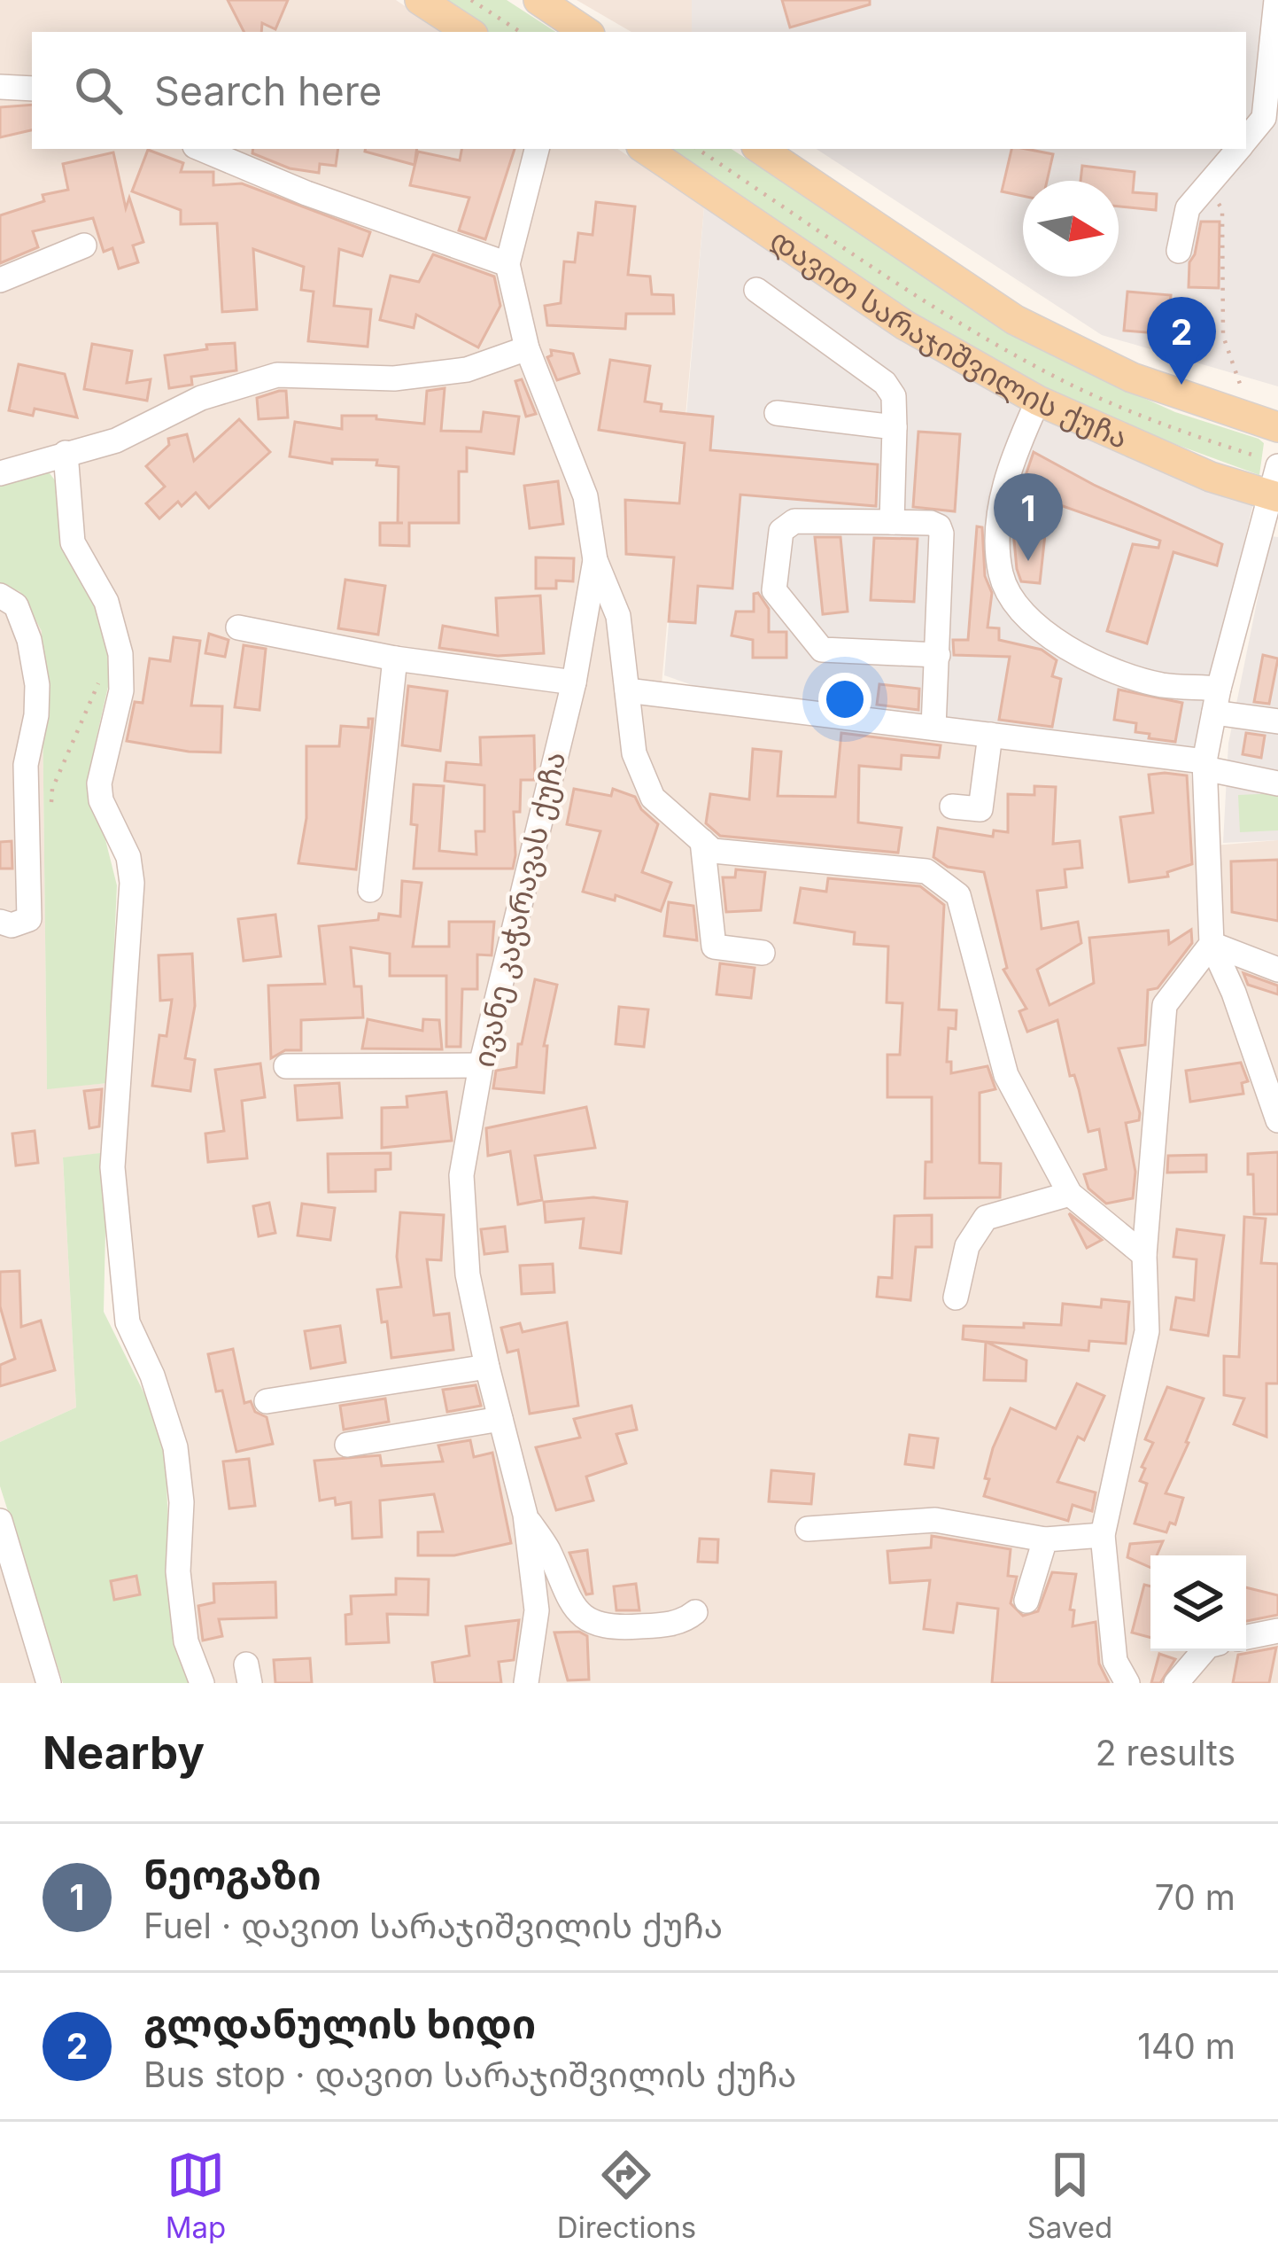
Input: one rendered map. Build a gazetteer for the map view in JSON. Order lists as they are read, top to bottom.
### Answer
{
  "streets": {
    "main road": ["დავით სარაჯიშვილის ქუჩა"],
    "street": ["ივანე კაჭარავას ქუჩა"]
  },
  "north": "right",
  "page": {
    "search": "Search here",
    "pins": ["2", "1"],
    "heading": ["Nearby", "2 results"],
    "list": [
      {
        "mark": "1",
        "name": "ნეოგაზი",
        "note": "Fuel · დავით სარაჯიშვილის ქუჩა",
        "value": "70 m"
      },
      {
        "mark": "2",
        "name": "გლდანულის ხიდი",
        "note": "Bus stop · დავით სარაჯიშვილის ქუჩა",
        "value": "140 m"
      }
    ],
    "nav": ["Map", "Directions", "Saved"]
  }
}
